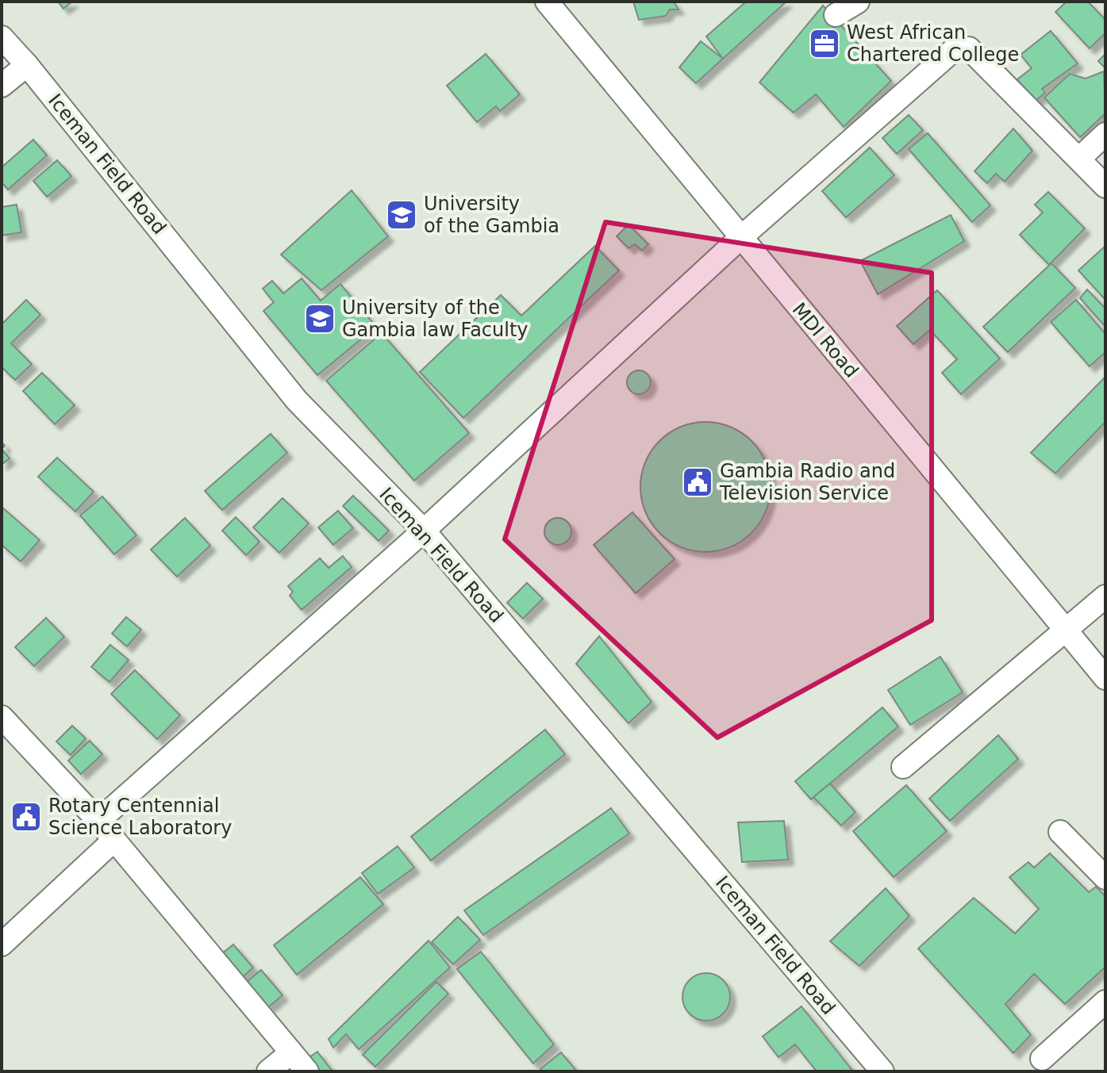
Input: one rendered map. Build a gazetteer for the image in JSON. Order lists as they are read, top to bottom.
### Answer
{
  "streets": {
    "street": ["Iceman Field Road", "MDI Road"]
  },
  "places": {
    "office": ["West African Chartered College"],
    "school or university": ["University of the Gambia", "University of the Gambia law Faculty"],
    "public building": ["Gambia Radio and Television Service", "Rotary Centennial Science Laboratory"]
  }
}
